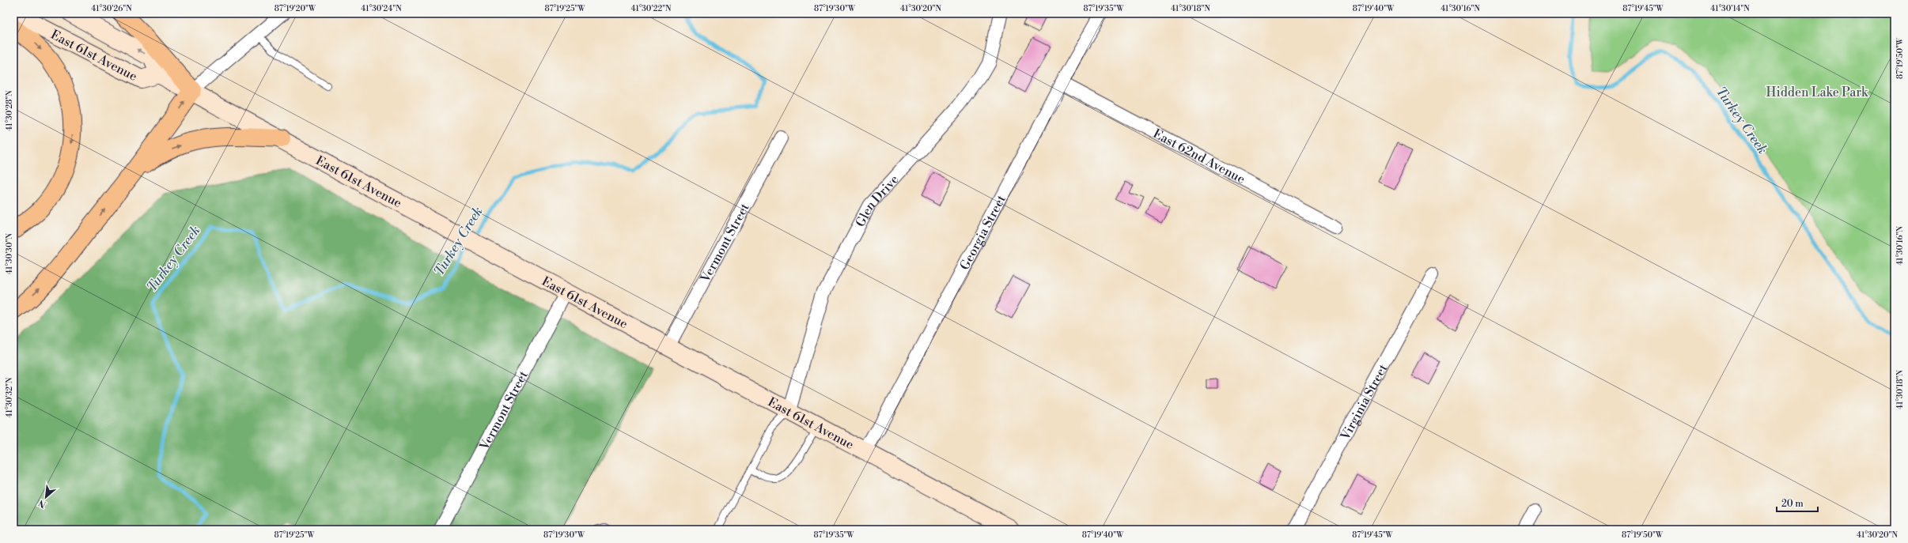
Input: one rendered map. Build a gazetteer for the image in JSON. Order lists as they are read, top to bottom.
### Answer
{
  "streets": {
    "main road": ["East 61st Avenue"],
    "street": [
      "East 62nd Avenue",
      "Glen Drive",
      "Georgia Street",
      "Vermont Street",
      "Virginia Street"
    ]
  },
  "crossings": [
    ["East 61st Avenue", "Glen Drive"],
    ["East 61st Avenue", "Georgia Street"],
    ["East 61st Avenue", "Vermont Street"],
    ["East 62nd Avenue", "Georgia Street"]
  ],
  "water": ["Turkey Creek"],
  "parks": ["Hidden Lake Park"],
  "scale_bar": "20 m",
  "north": "bottom left",
  "coordinates": [
    "41°30'26\"N",
    "87°19'20\"W",
    "41°30'24\"N",
    "87°19'25\"W",
    "41°30'22\"N",
    "87°19'30\"W",
    "41°30'20\"N",
    "87°19'35\"W",
    "41°30'18\"N",
    "87°19'40\"W",
    "41°30'16\"N",
    "87°19'45\"W",
    "41°30'14\"N",
    "87°19'50\"W",
    "41°30'28\"N",
    "41°30'30\"N",
    "41°30'32\"N"
  ]
}
